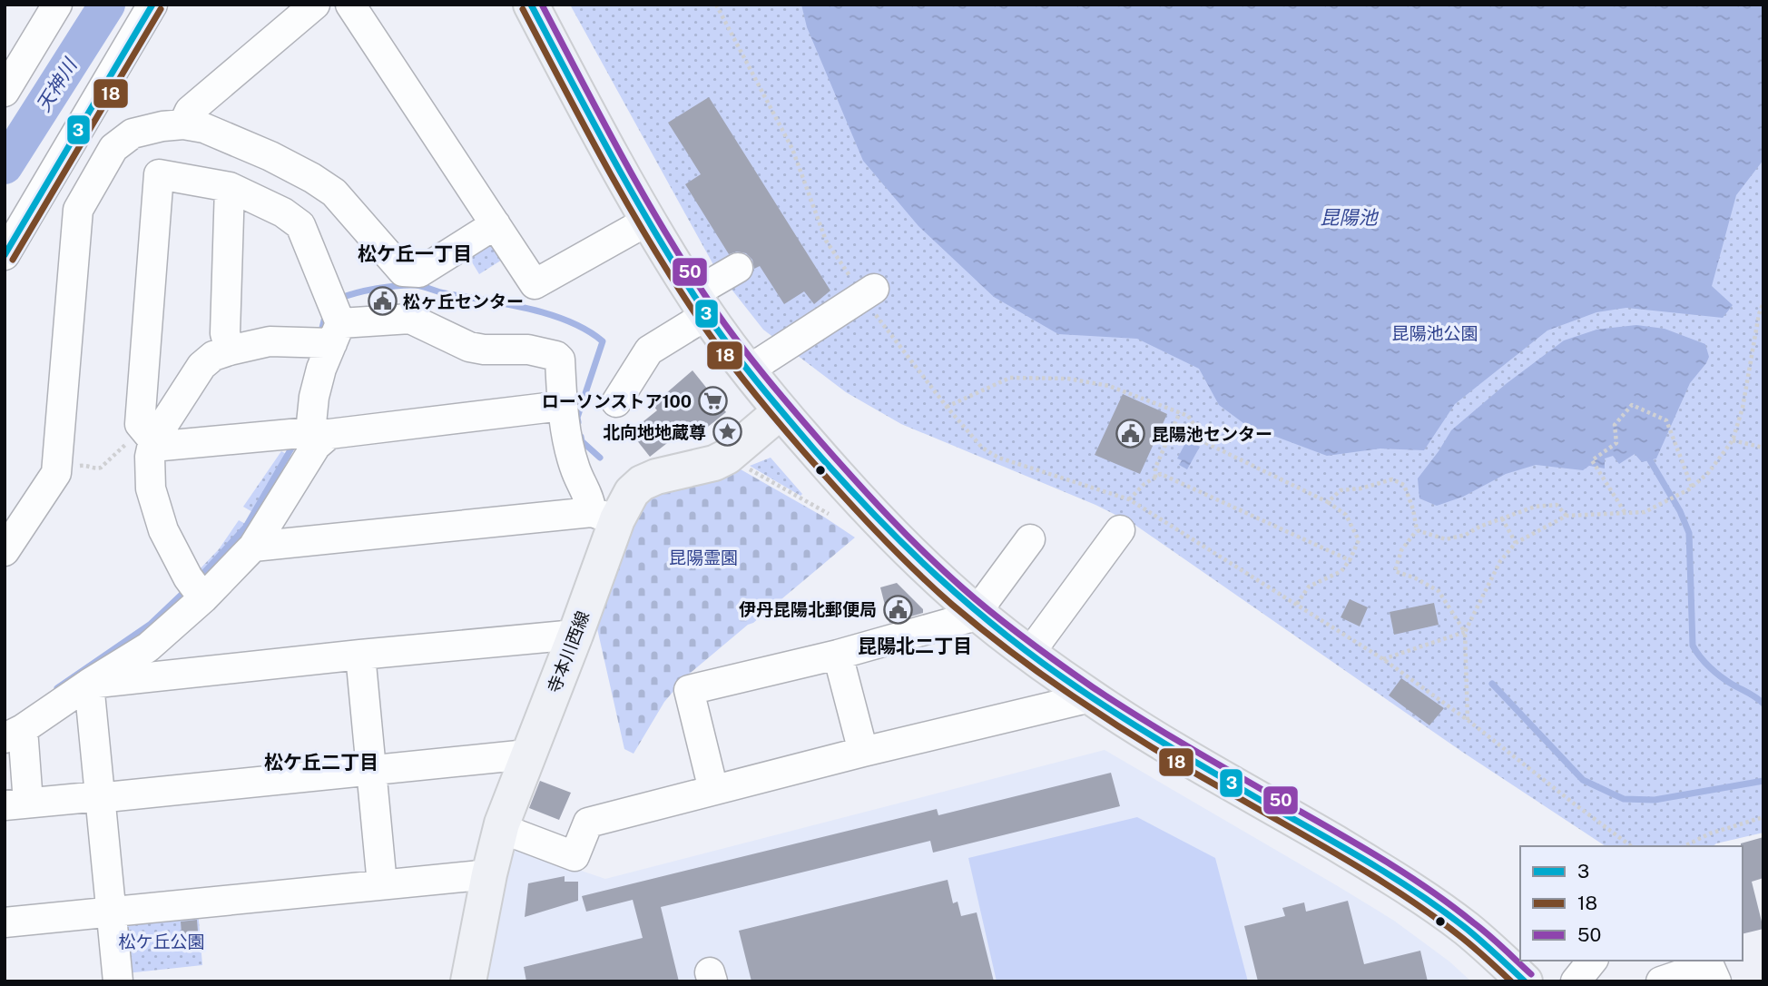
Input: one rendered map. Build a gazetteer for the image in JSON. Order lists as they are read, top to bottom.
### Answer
{
  "streets": {
    "main road": ["寺本川西線"]
  },
  "districts": ["松ケ丘一丁目", "昆陽北二丁目", "松ケ丘二丁目"],
  "water": ["天神川", "昆陽池"],
  "parks": ["昆陽池公園", "昆陽霊園", "松ケ丘公園"],
  "places": {
    "public building": ["松ヶ丘センター", "昆陽池センター", "伊丹昆陽北郵便局"],
    "supermarket": ["ローソンストア100"],
    "place": ["北向地地蔵尊"]
  },
  "lines": ["transit line 3", "transit line 50", "transit line 18"],
  "legend": ["3", "18", "50"]
}
